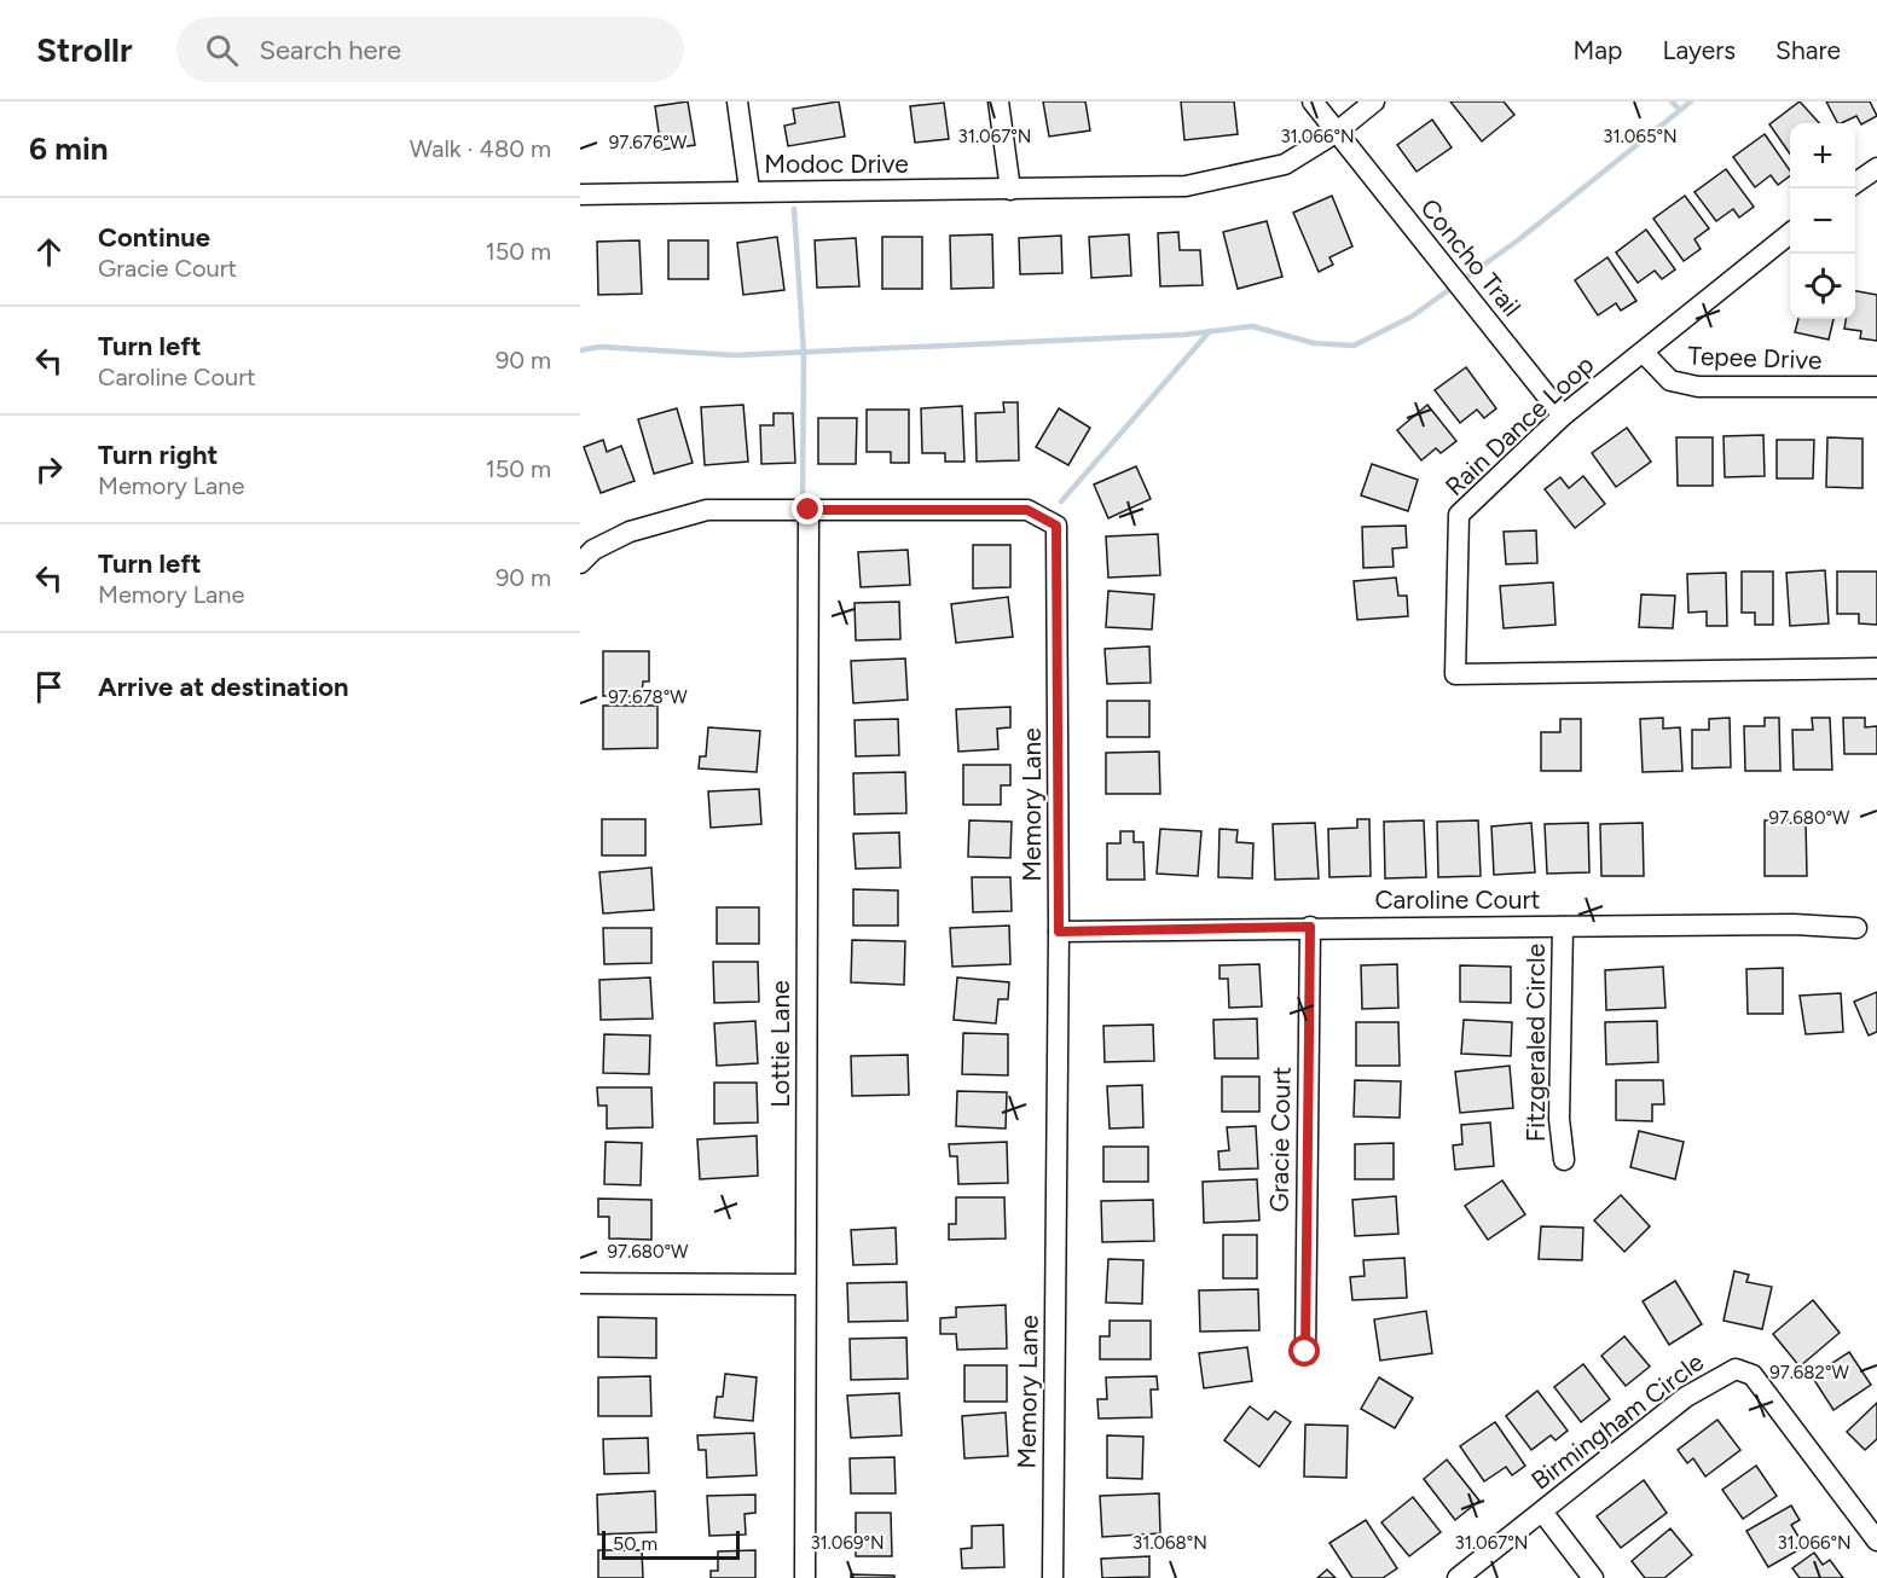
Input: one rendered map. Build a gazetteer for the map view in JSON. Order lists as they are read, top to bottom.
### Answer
{
  "streets": {
    "street": [
      "Modoc Drive",
      "Concho Trail",
      "Tepee Drive",
      "Rain Dance Loop",
      "Memory Lane",
      "Caroline Court",
      "Fitzgeraled Circle",
      "Lottie Lane",
      "Gracie Court",
      "Birmingham Circle"
    ]
  },
  "crossings": [
    ["Modoc Drive", "Concho Trail"],
    ["Concho Trail", "Rain Dance Loop"],
    ["Tepee Drive", "Rain Dance Loop"],
    ["Memory Lane", "Caroline Court"],
    ["Memory Lane", "Lottie Lane"],
    ["Caroline Court", "Fitzgeraled Circle"],
    ["Caroline Court", "Gracie Court"]
  ],
  "scale_bar": "50 m",
  "page": {
    "header": "Strollr",
    "search": "Search here",
    "nav": ["Map", "Layers", "Share"],
    "heading": ["6 min", "Walk · 480 m"],
    "map_buttons": ["+", "−"],
    "list": [
      ["Continue", "Gracie Court", "150 m"],
      ["Turn left", "Caroline Court", "90 m"],
      ["Turn right", "Memory Lane", "150 m"],
      ["Turn left", "Memory Lane", "90 m"],
      "Arrive at destination"
    ],
    "scale": "50 m"
  },
  "coordinates": [
    "31.067°N",
    "31.066°N",
    "31.065°N",
    "97.676°W",
    "97.678°W",
    "97.680°W",
    "97.682°W",
    "31.069°N",
    "31.068°N"
  ]
}
